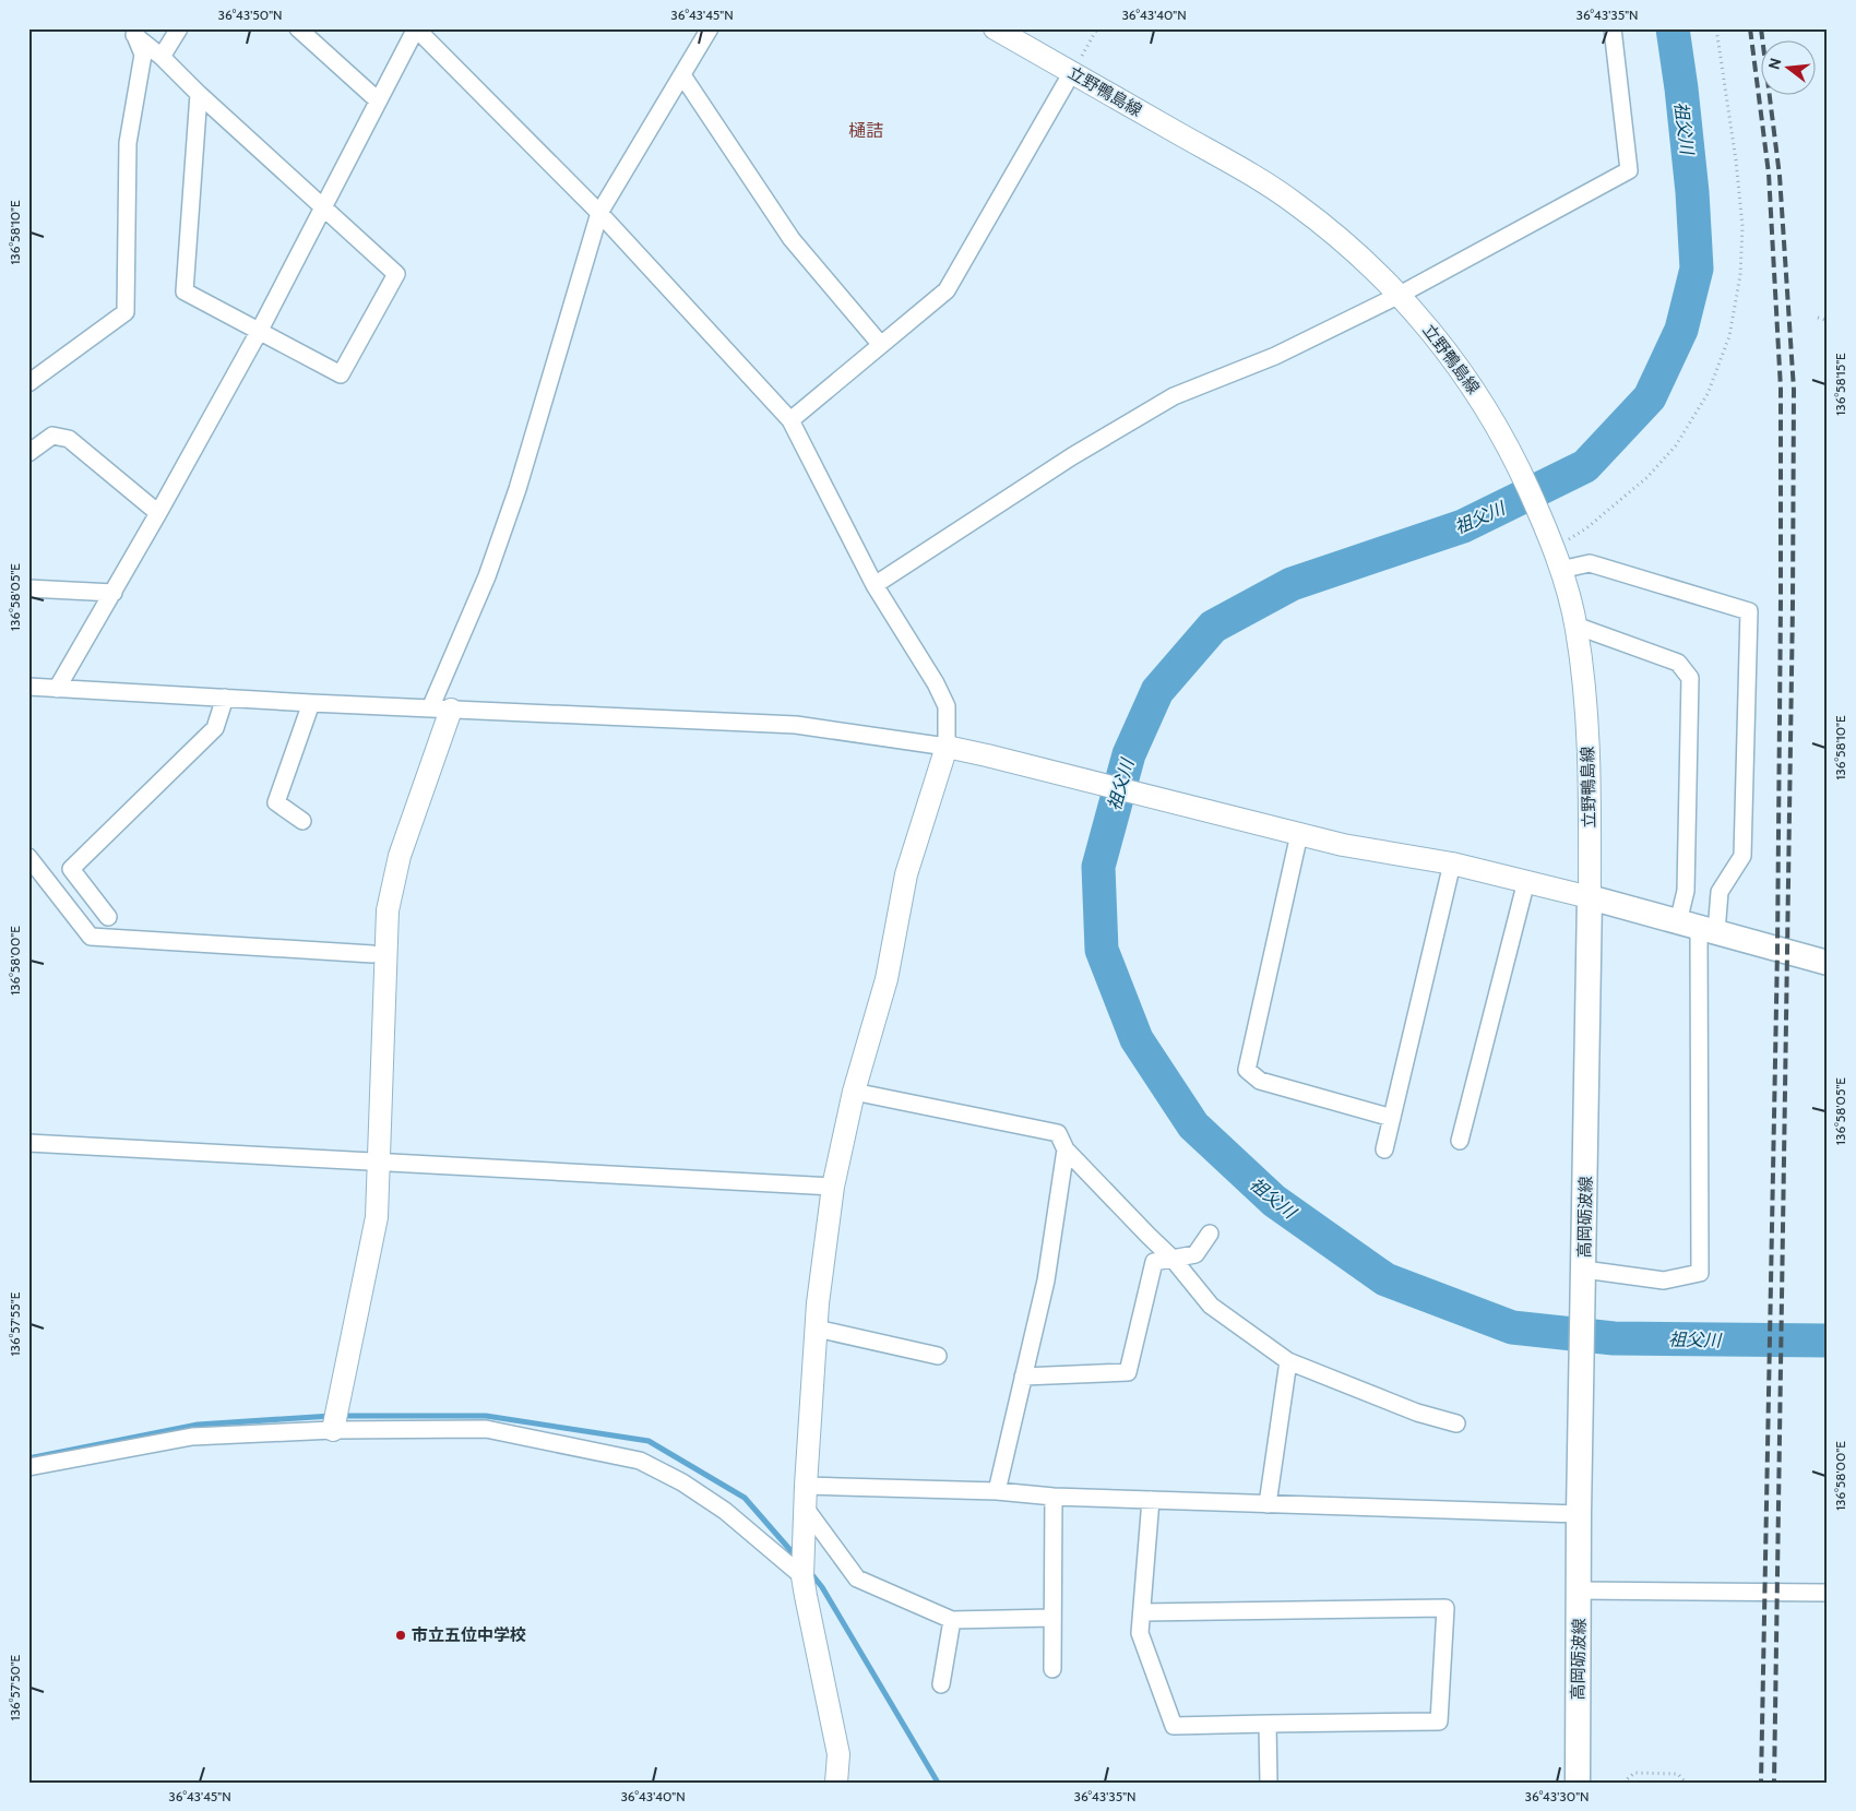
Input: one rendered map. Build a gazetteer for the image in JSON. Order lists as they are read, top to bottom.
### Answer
{
  "streets": {
    "main road": ["高岡砺波線"],
    "street": ["立野鴨島線"]
  },
  "crossings": [
    ["立野鴨島線", "高岡砺波線"]
  ],
  "districts": ["樋詰"],
  "water": ["祖父川"],
  "places": ["市立五位中学校"],
  "north": "left",
  "coordinates": [
    "36°43'50\"N",
    "36°43'45\"N",
    "36°43'40\"N",
    "36°43'35\"N",
    "136°58'10\"E",
    "136°58'15\"E",
    "136°58'05\"E",
    "136°58'00\"E",
    "136°57'55\"E",
    "136°57'50\"E",
    "36°43'30\"N"
  ]
}
